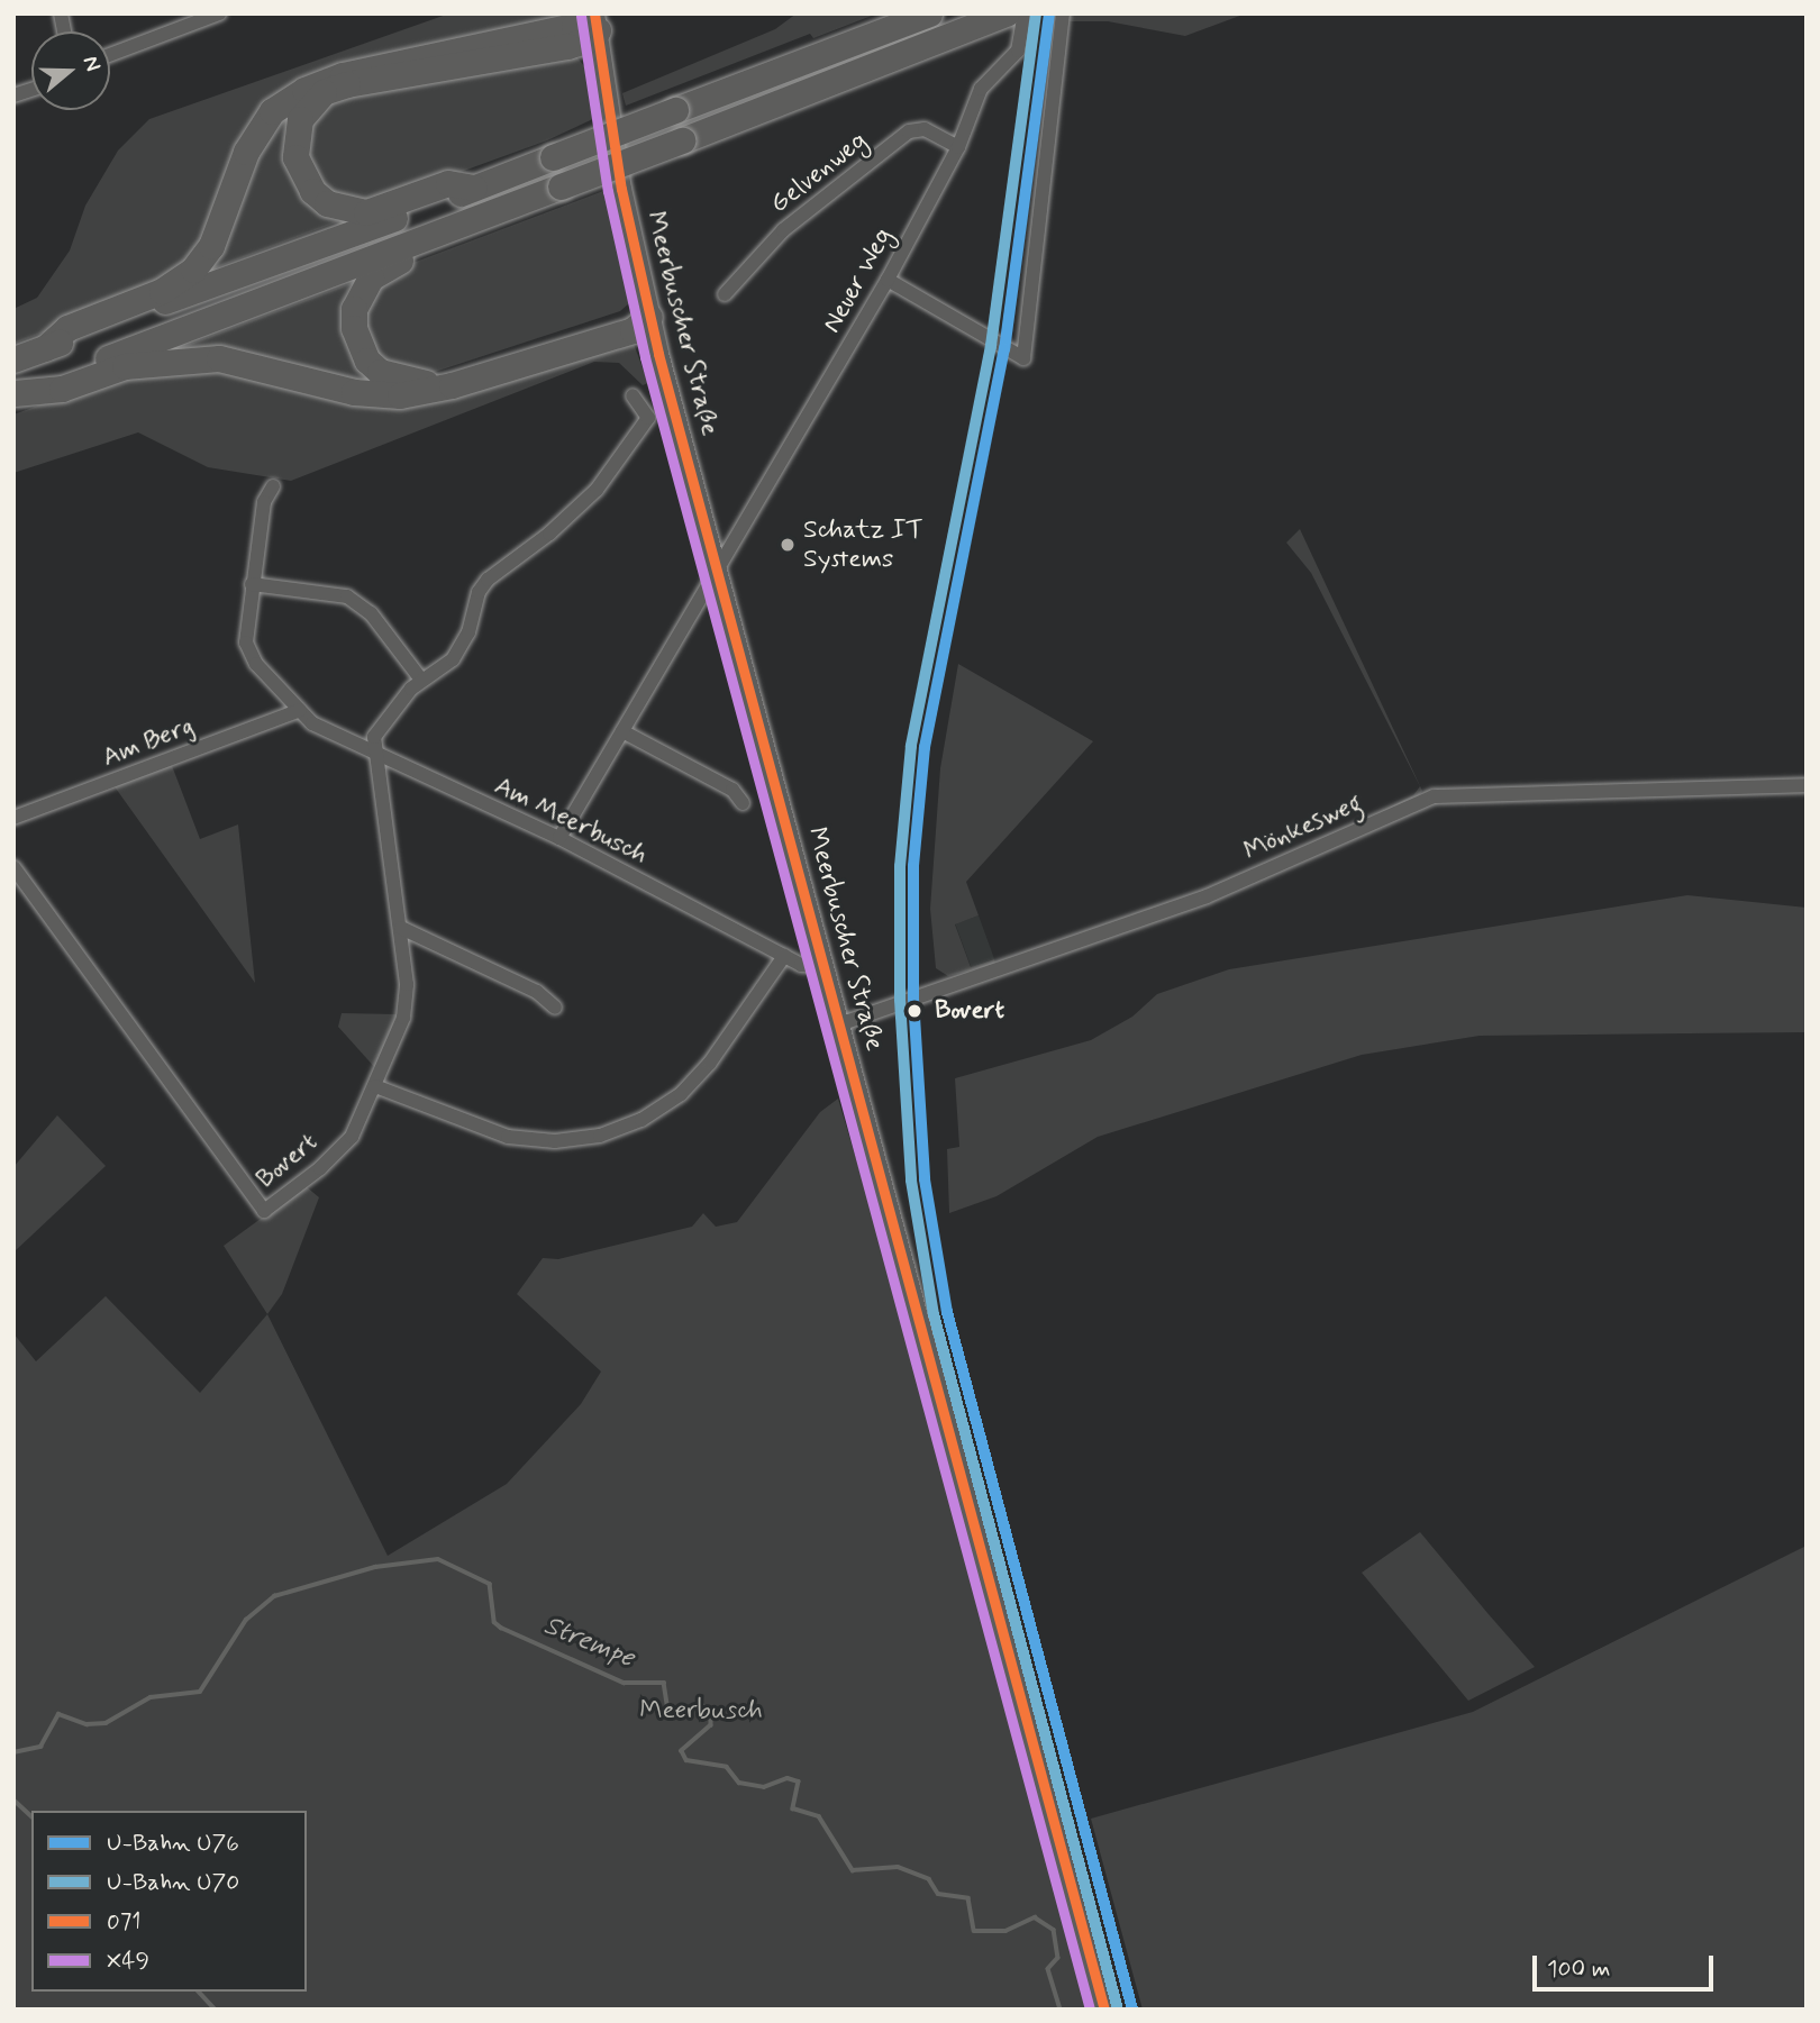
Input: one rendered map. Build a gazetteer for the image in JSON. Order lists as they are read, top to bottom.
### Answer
{
  "streets": {
    "main road": ["Meerbuscher Straße"],
    "street": [
      "Gelvenweg",
      "Neuer Weg",
      "Am Berg",
      "Am Meerbusch",
      "Mönkesweg",
      "Bovert"
    ]
  },
  "crossings": [
    ["Gelvenweg", "Neuer Weg"],
    ["Neuer Weg", "Meerbuscher Straße"],
    ["Neuer Weg", "Am Meerbusch"],
    ["Meerbuscher Straße", "Am Meerbusch"],
    ["Meerbuscher Straße", "Mönkesweg"],
    ["Am Berg", "Am Meerbusch"],
    ["Am Meerbusch", "Bovert"]
  ],
  "water": ["Strempe"],
  "parks": ["Meerbusch"],
  "places": ["Schatz IT Systems", "Bovert"],
  "lines": [
    "metro line U76",
    "metro line U70",
    "transit line 071",
    "transit line X49"
  ],
  "legend": [
    "U-Bahn U76",
    "U-Bahn U70",
    "071",
    "X49"
  ],
  "scale_bar": "100 m",
  "north": "right"
}
